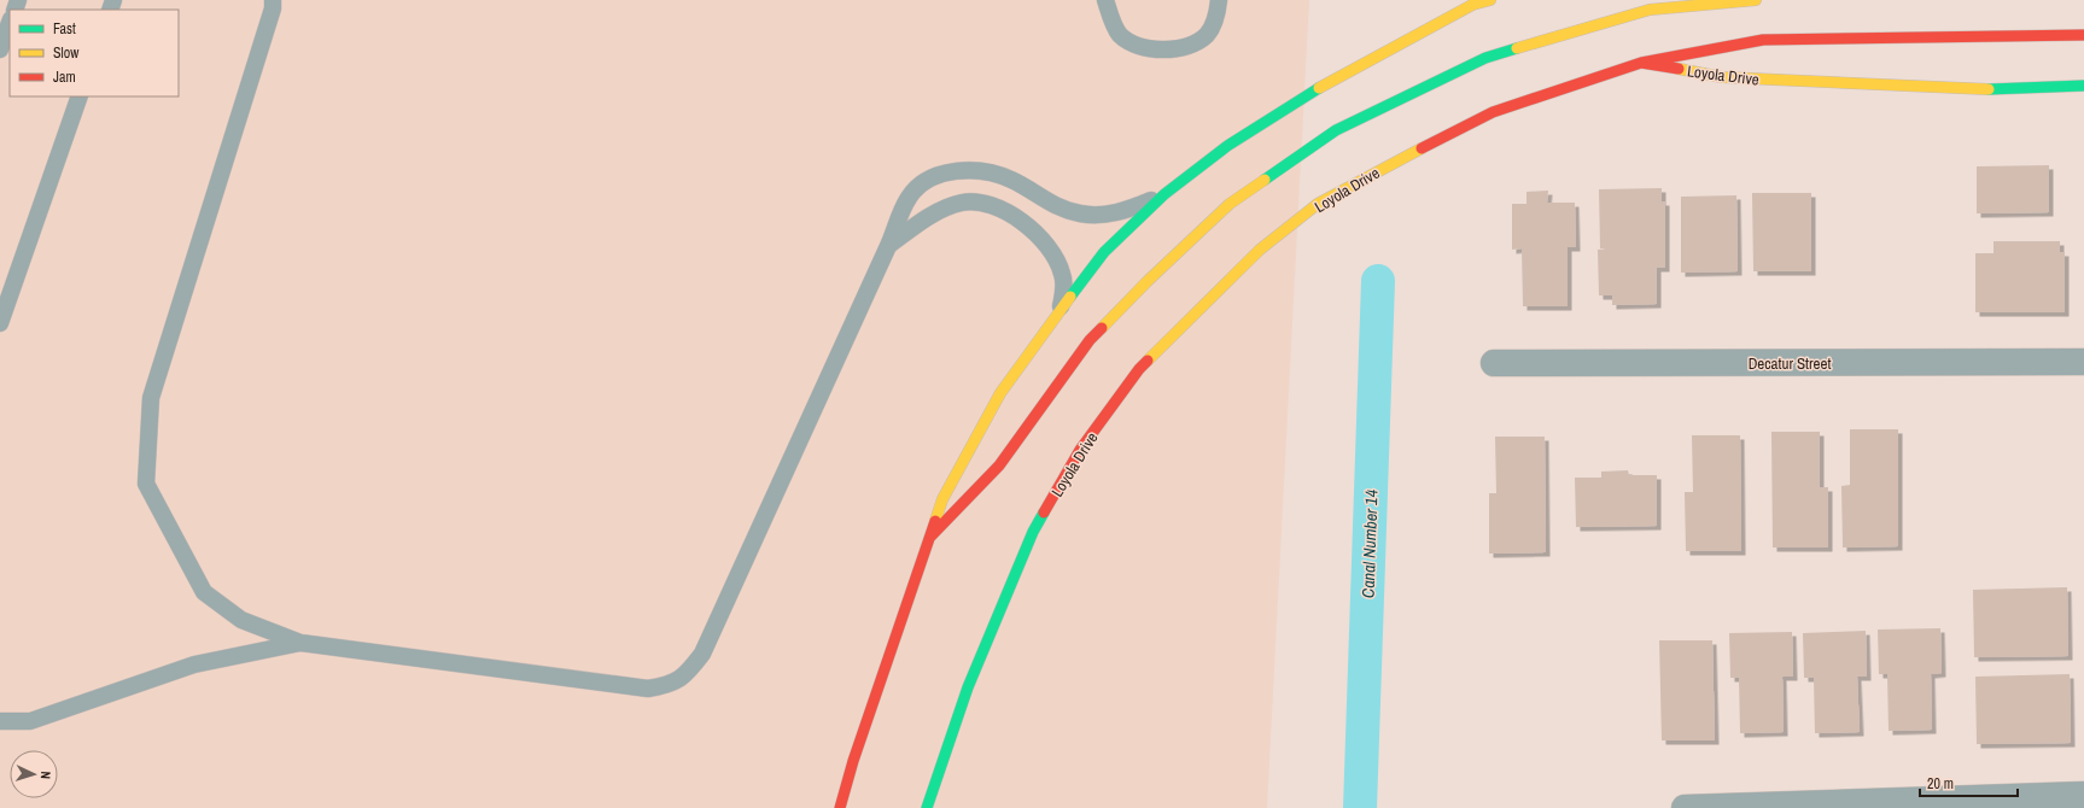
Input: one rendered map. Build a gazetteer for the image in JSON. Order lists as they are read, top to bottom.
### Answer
{
  "streets": {
    "main road": ["Loyola Drive"],
    "street": ["Decatur Street"]
  },
  "water": ["Canal Number 14"],
  "legend": ["Fast", "Slow", "Jam"],
  "scale_bar": "20 m",
  "north": "right"
}
